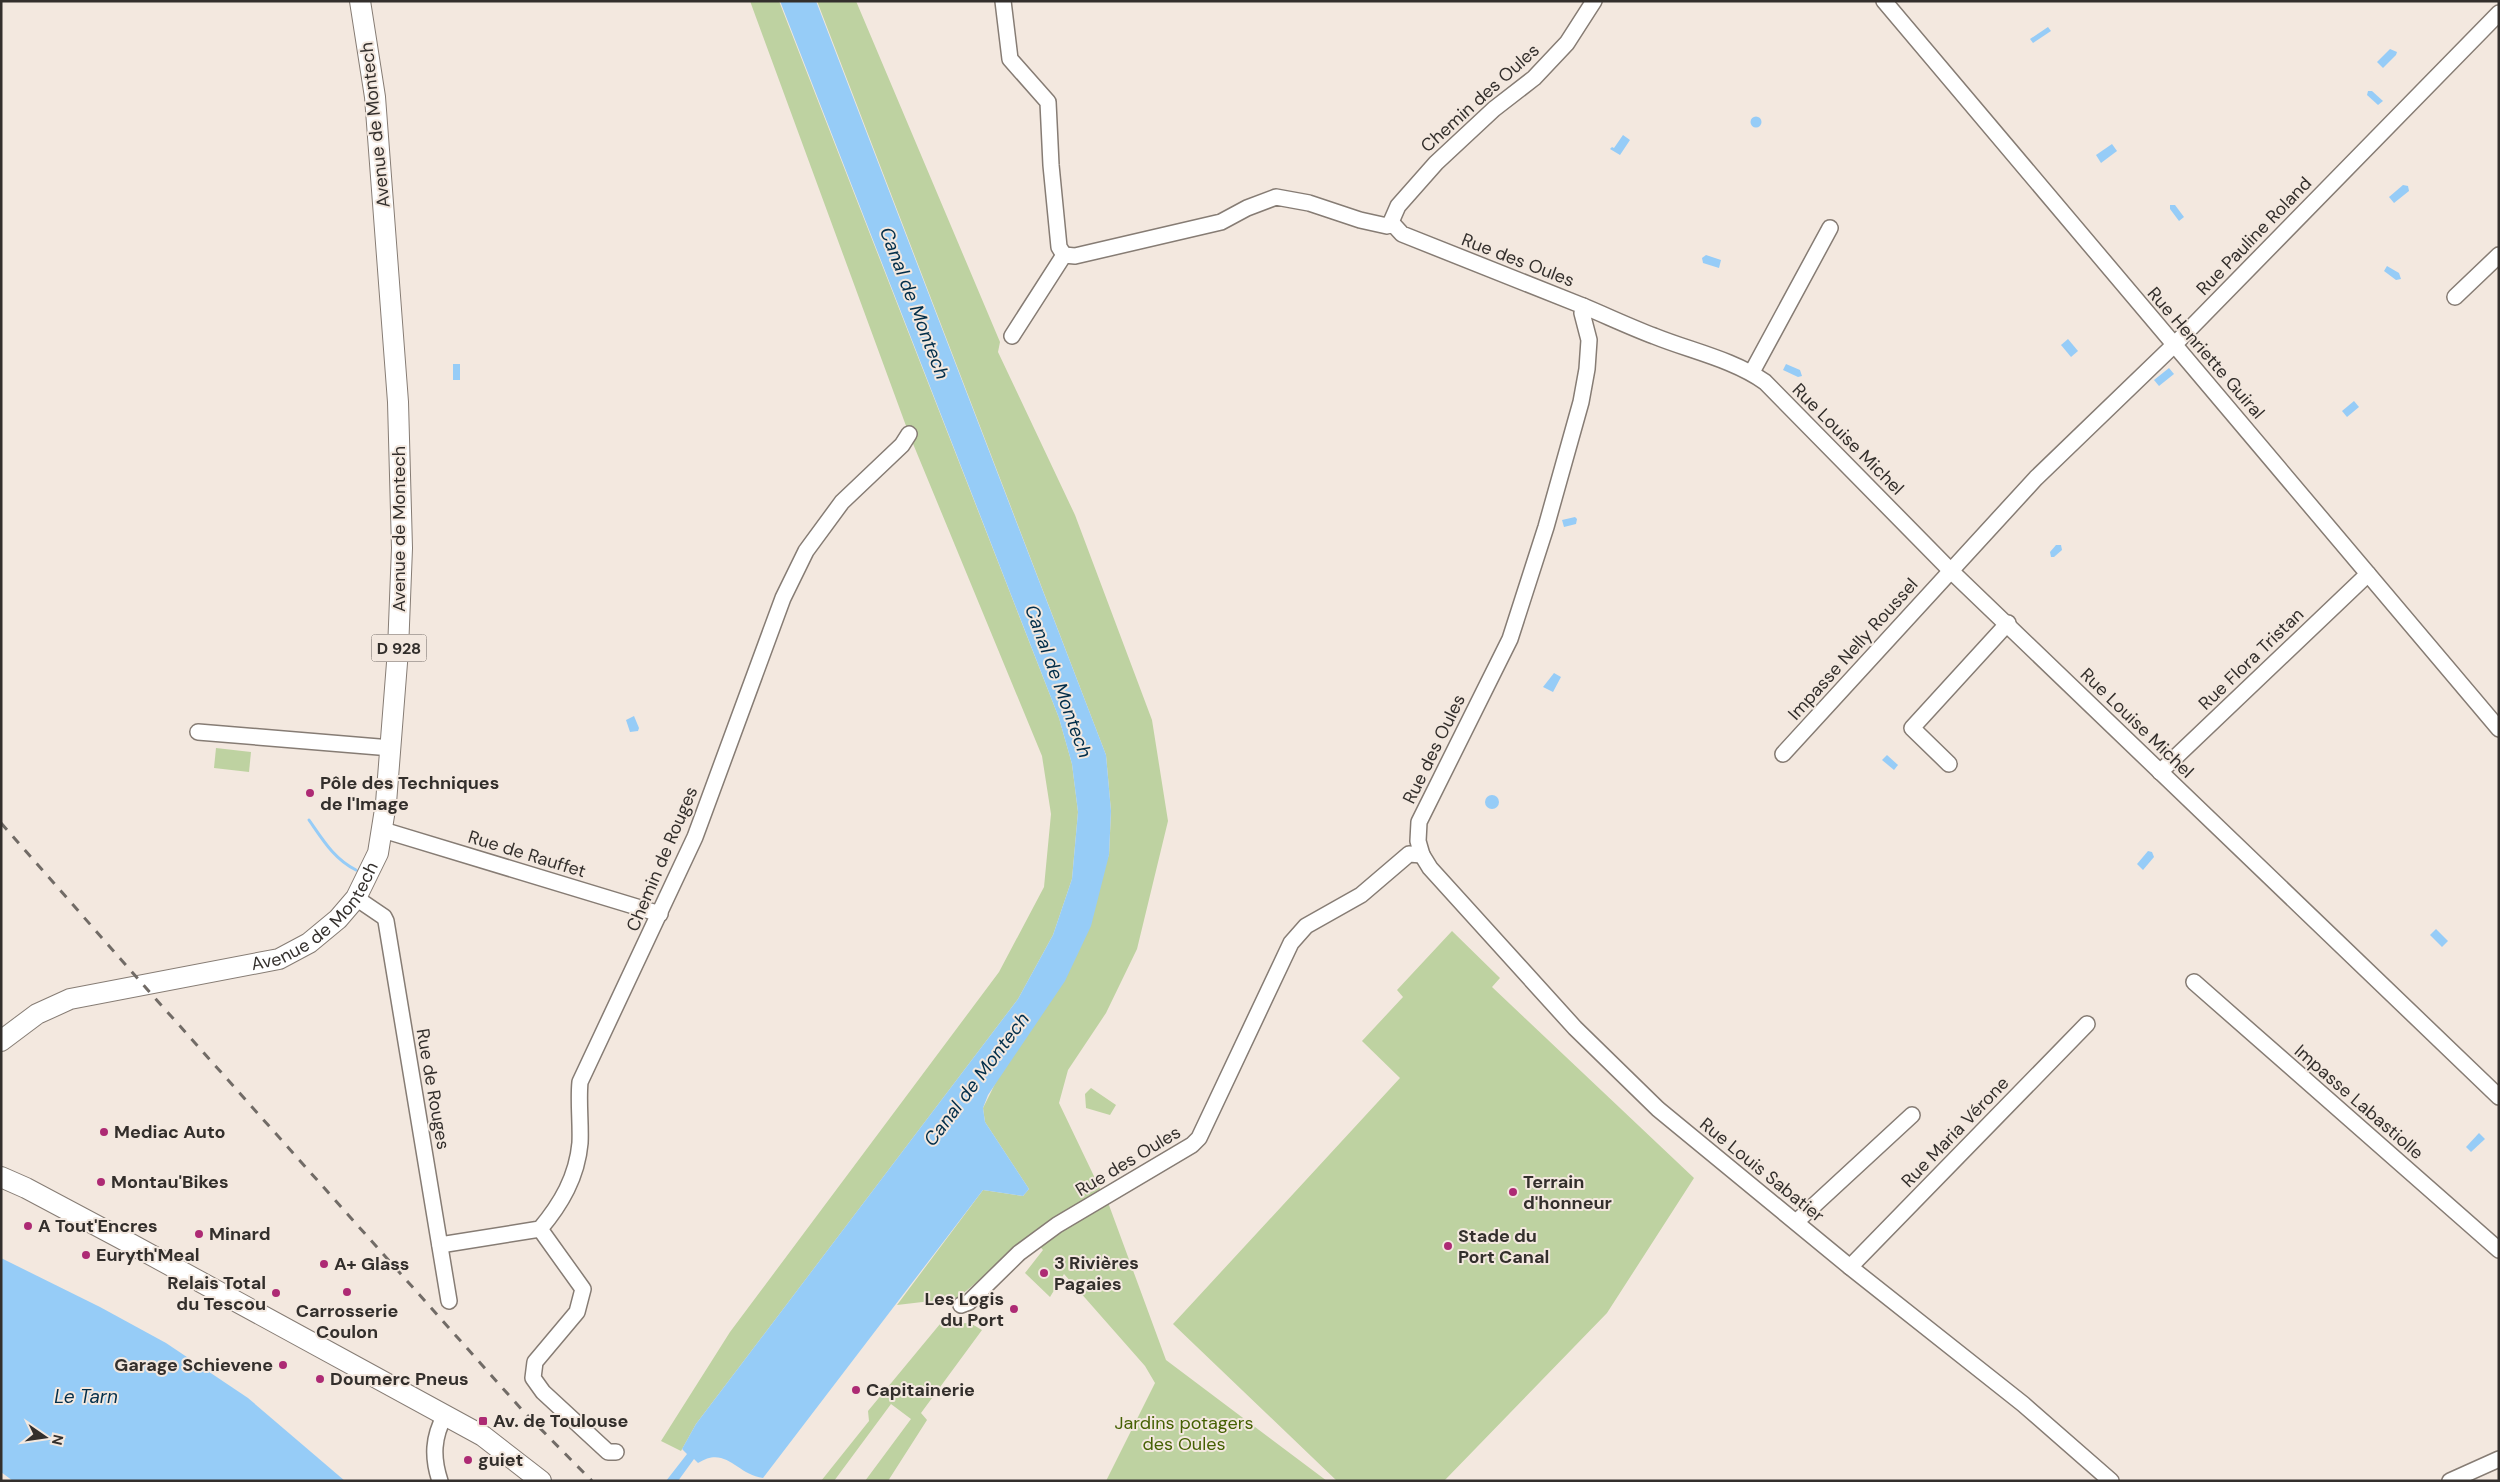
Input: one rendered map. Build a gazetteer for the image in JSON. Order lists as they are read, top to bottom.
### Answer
{
  "streets": {
    "main road": ["Avenue de Montech", "D 928"],
    "street": [
      "Chemin des Oules",
      "Rue Pauline Roland",
      "Rue des Oules",
      "Rue Henriette Guiral",
      "Rue Louise Michel",
      "Impasse Nelly Roussel",
      "Rue Flora Tristan",
      "Rue de Rauffet",
      "Chemin de Rouges",
      "Rue de Rouges",
      "Impasse Labastiolle",
      "Rue Maria Vérone",
      "Rue Louis Sabatier"
    ]
  },
  "crossings": [
    ["Chemin des Oules", "Rue des Oules"],
    ["Avenue de Montech", "Rue de Rauffet"],
    ["Avenue de Montech", "Rue de Rouges"],
    ["Rue Pauline Roland", "Rue Henriette Guiral"],
    ["Rue Pauline Roland", "Rue Louise Michel"],
    ["Rue Pauline Roland", "Impasse Nelly Roussel"],
    ["Rue des Oules", "Rue Louise Michel"],
    ["Rue des Oules", "Rue Louis Sabatier"],
    ["Rue Henriette Guiral", "Rue Flora Tristan"],
    ["Rue Louise Michel", "Impasse Nelly Roussel"],
    ["Rue Louise Michel", "Rue Flora Tristan"],
    ["Rue de Rauffet", "Chemin de Rouges"],
    ["Rue Maria Vérone", "Rue Louis Sabatier"]
  ],
  "water": ["Canal de Montech", "Le Tarn"],
  "parks": ["Jardins potagers des Oules"],
  "places": {
    "other": [
      "Pôle des Techniques de l'Image",
      "Mediac Auto",
      "Montau'Bikes",
      "Terrain d'honneur",
      "A Tout'Encres",
      "Minard",
      "Stade du Port Canal",
      "Euryth'Meal",
      "A+ Glass",
      "3 Rivières Pagaies",
      "Carrosserie Coulon",
      "Relais Total du Tescou",
      "Les Logis du Port",
      "Garage Schievene",
      "Doumerc Pneus",
      "Capitainerie",
      "guiet"
    ],
    "transit": ["Av. de Toulouse"]
  },
  "north": "right"
}
